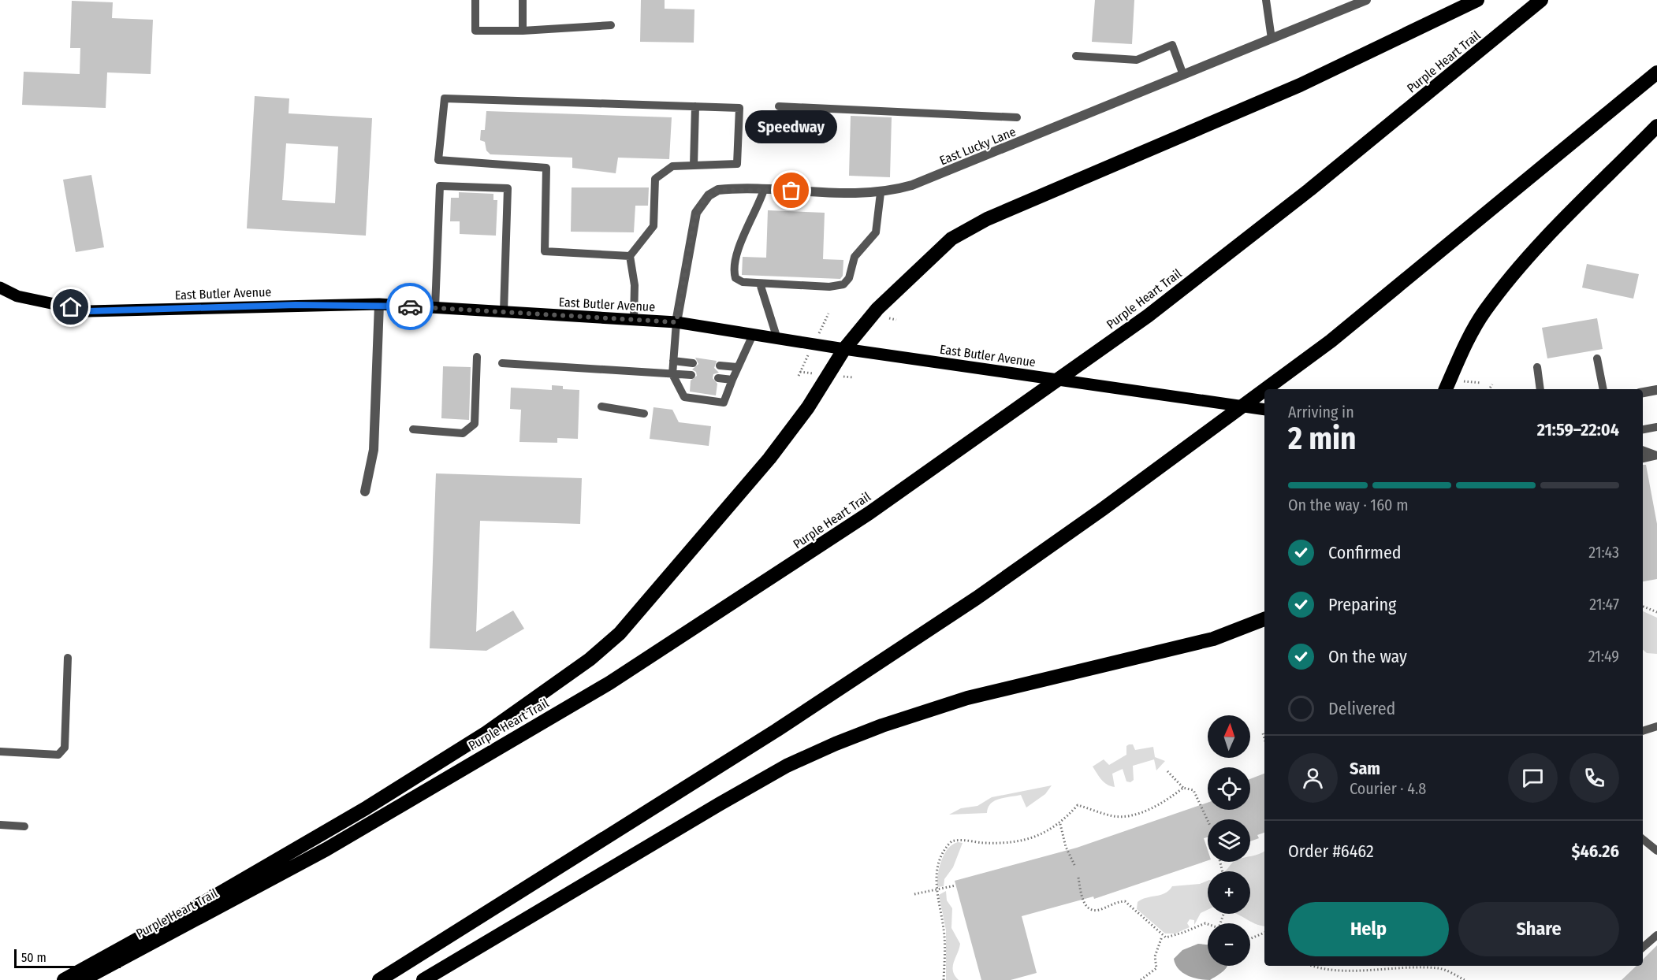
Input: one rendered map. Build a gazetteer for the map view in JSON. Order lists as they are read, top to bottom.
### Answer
{
  "streets": {
    "highway": ["Purple Heart Trail"],
    "main road": ["East Butler Avenue"],
    "street": ["East Lucky Lane"]
  },
  "crossings": [
    ["East Lucky Lane", "East Butler Avenue"]
  ],
  "places": ["Speedway"],
  "scale_bar": "50 m",
  "north": "top",
  "page": {
    "bubble": "Speedway",
    "heading": ["2 min", "Arriving in", "21:59–22:04"],
    "panel": [
      "Sam",
      "Courier · 4.8",
      "Order #6462",
      "$46.26"
    ],
    "bar": "On the way · 160 m",
    "list": [
      ["Confirmed", "21:43"],
      ["Preparing", "21:47"],
      ["On the way", "21:49"],
      "Delivered"
    ],
    "map_buttons": ["+", "−"],
    "buttons": ["Help", "Share"],
    "scale": "50 m"
  }
}
